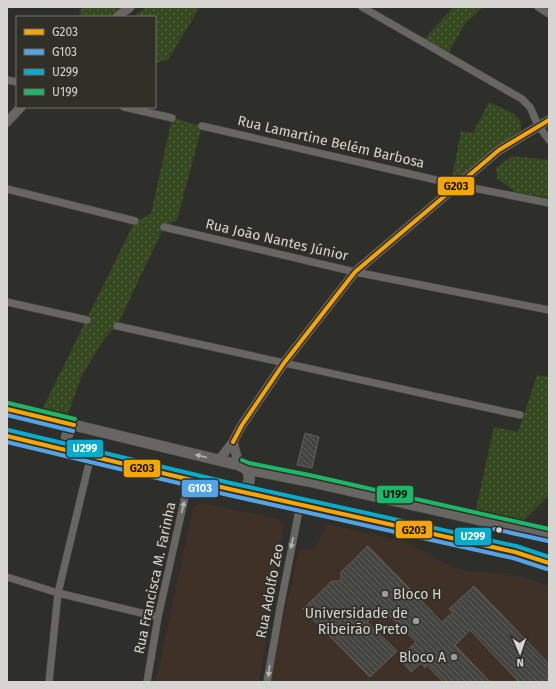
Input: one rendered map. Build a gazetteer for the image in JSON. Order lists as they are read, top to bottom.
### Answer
{
  "streets": {
    "street": [
      "Rua Lamartine Belém Barbosa",
      "Rua João Nantes Júnior",
      "Rua Francisca M. Farinha",
      "Rua Adolfo Zeo"
    ]
  },
  "one_way": ["Rua Francisca M. Farinha", "Rua Adolfo Zeo"],
  "places": ["Bloco H", "Universidade de Ribeirão Preto", "Bloco A"],
  "lines": [
    "transit line G203",
    "transit line U199",
    "transit line G103",
    "transit line U299"
  ],
  "legend": [
    "G203",
    "G103",
    "U299",
    "U199"
  ],
  "north": "bottom"
}
